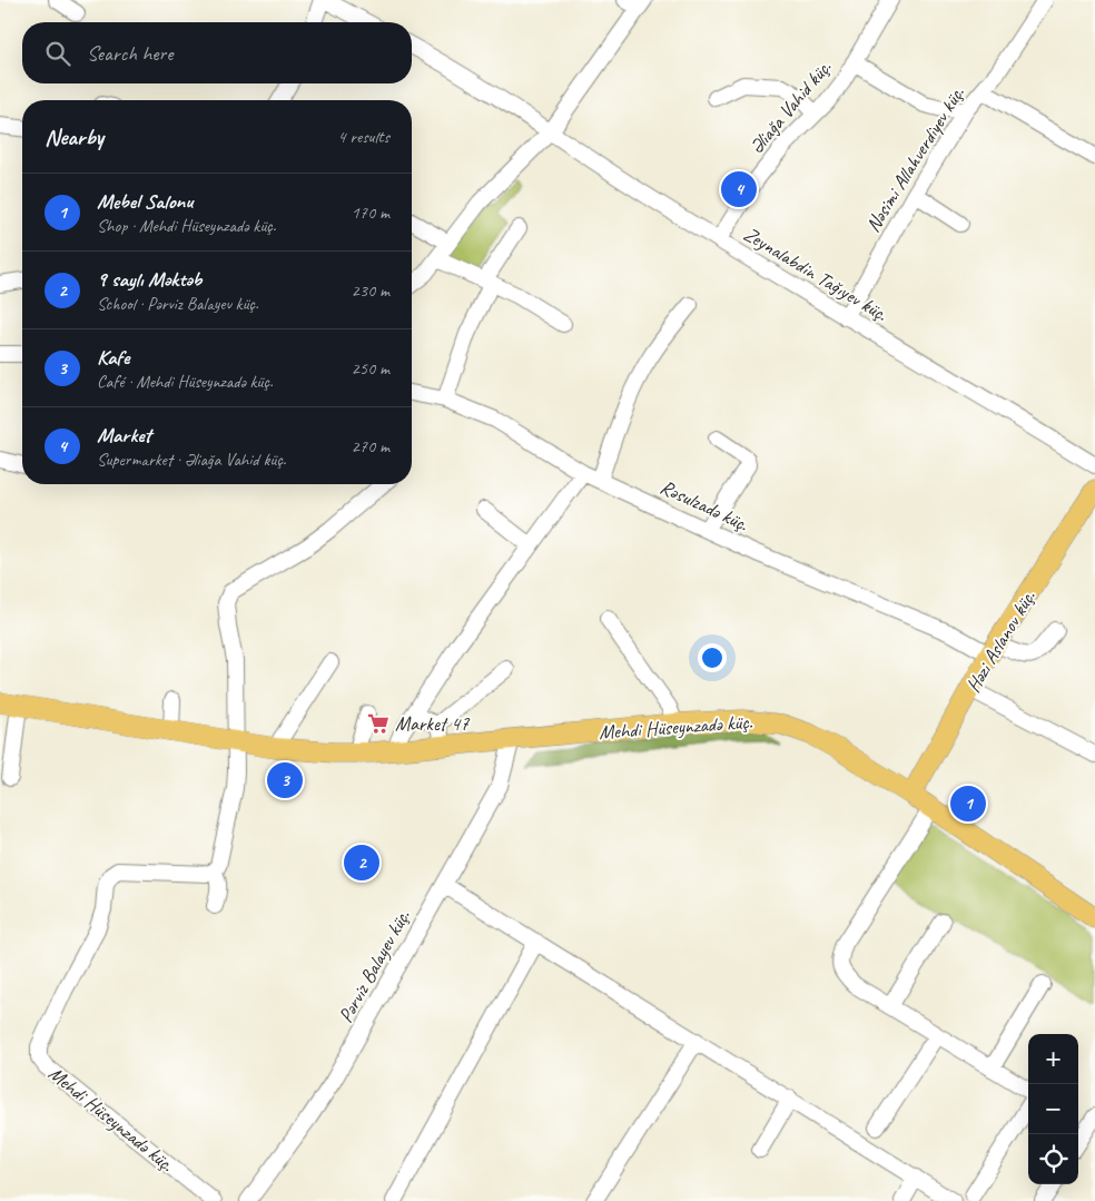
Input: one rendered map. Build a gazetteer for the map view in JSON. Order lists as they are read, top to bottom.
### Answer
{
  "streets": {
    "main road": ["Həzi Aslanov küç.", "Mehdi Hüseynzadə küç."],
    "street": [
      "Əliağa Vahid küç.",
      "Nəsimi Allahverdiyev küç.",
      "Zeynalabdin Tağıyev küç.",
      "Rəsulzadə küç.",
      "Pərviz Balayev küç."
    ]
  },
  "crossings": [
    ["Əliağa Vahid küç.", "Zeynalabdin Tağıyev küç."],
    ["Nəsimi Allahverdiyev küç.", "Zeynalabdin Tağıyev küç."],
    ["Rəsulzadə küç.", "Həzi Aslanov küç."],
    ["Həzi Aslanov küç.", "Mehdi Hüseynzadə küç."],
    ["Mehdi Hüseynzadə küç.", "Pərviz Balayev küç."]
  ],
  "places": {
    "supermarket": ["Market 47"]
  },
  "page": {
    "search": "Search here",
    "heading": ["Nearby", "4 results"],
    "pins": [
      "4",
      "3",
      "1",
      "2"
    ],
    "list": [
      {
        "mark": "1",
        "name": "Mebel Salonu",
        "note": "Shop · Mehdi Hüseynzadə küç.",
        "value": "170 m"
      },
      {
        "mark": "2",
        "name": "9 saylı Məktəb",
        "note": "School · Pərviz Balayev küç.",
        "value": "230 m"
      },
      {
        "mark": "3",
        "name": "Kafe",
        "note": "Café · Mehdi Hüseynzadə küç.",
        "value": "250 m"
      },
      {
        "mark": "4",
        "name": "Market",
        "note": "Supermarket · Əliağa Vahid küç.",
        "value": "270 m"
      }
    ],
    "map_buttons": ["+", "−"]
  }
}
